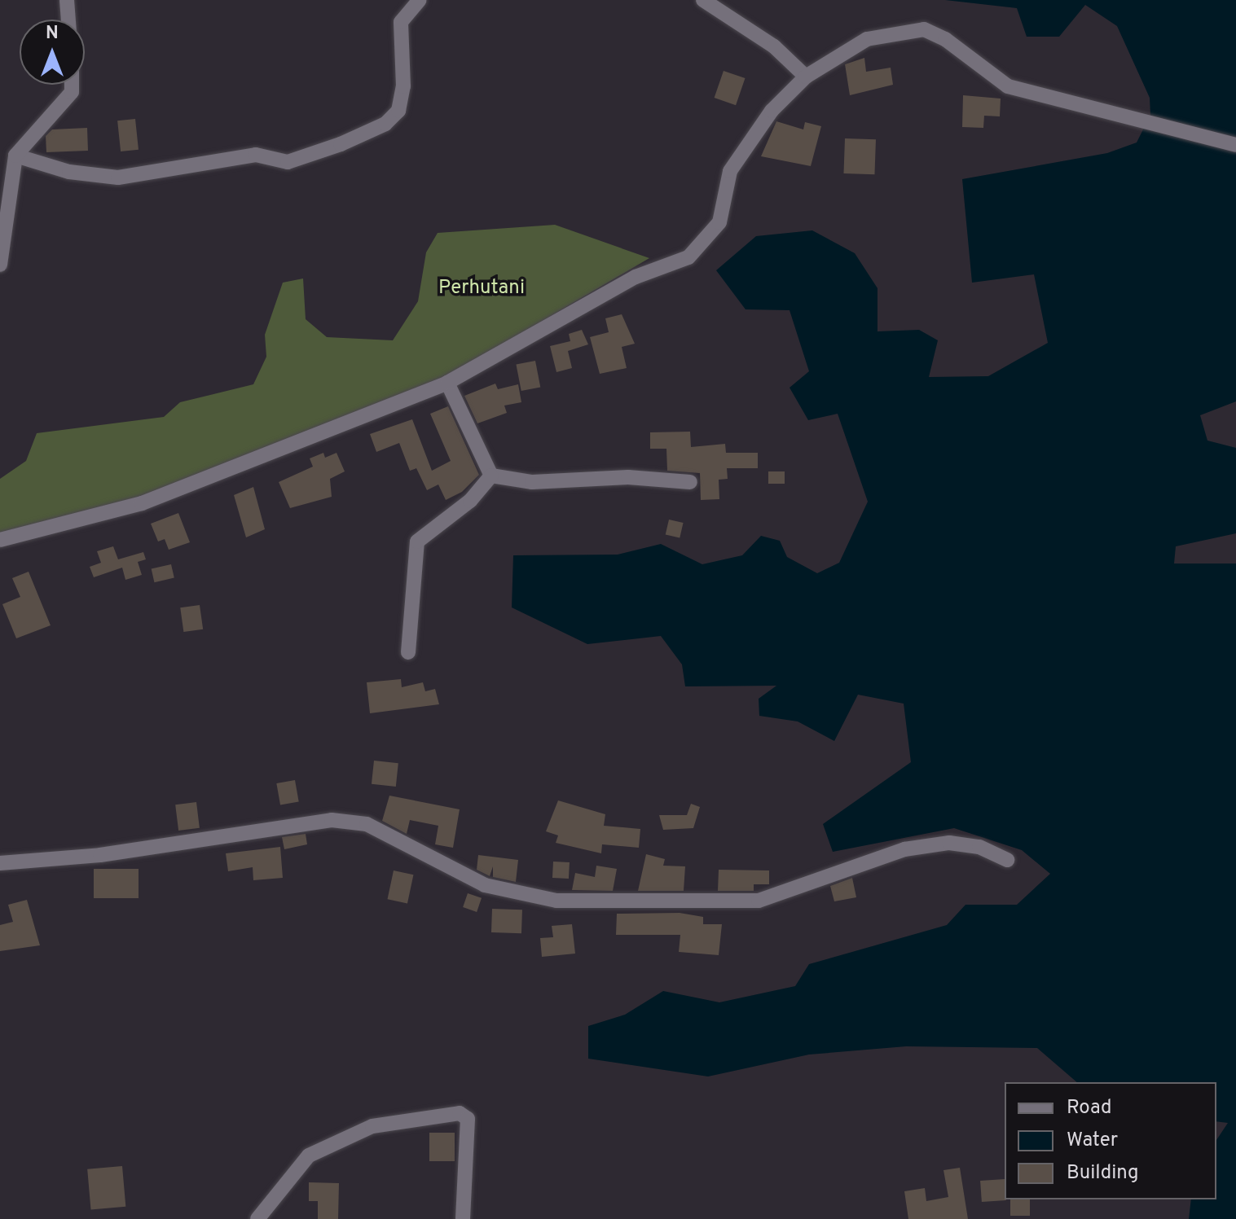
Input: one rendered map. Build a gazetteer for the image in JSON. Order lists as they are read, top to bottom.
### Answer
{
  "parks": ["Perhutani"],
  "legend": ["Road", "Water", "Building"],
  "north": "top"
}
